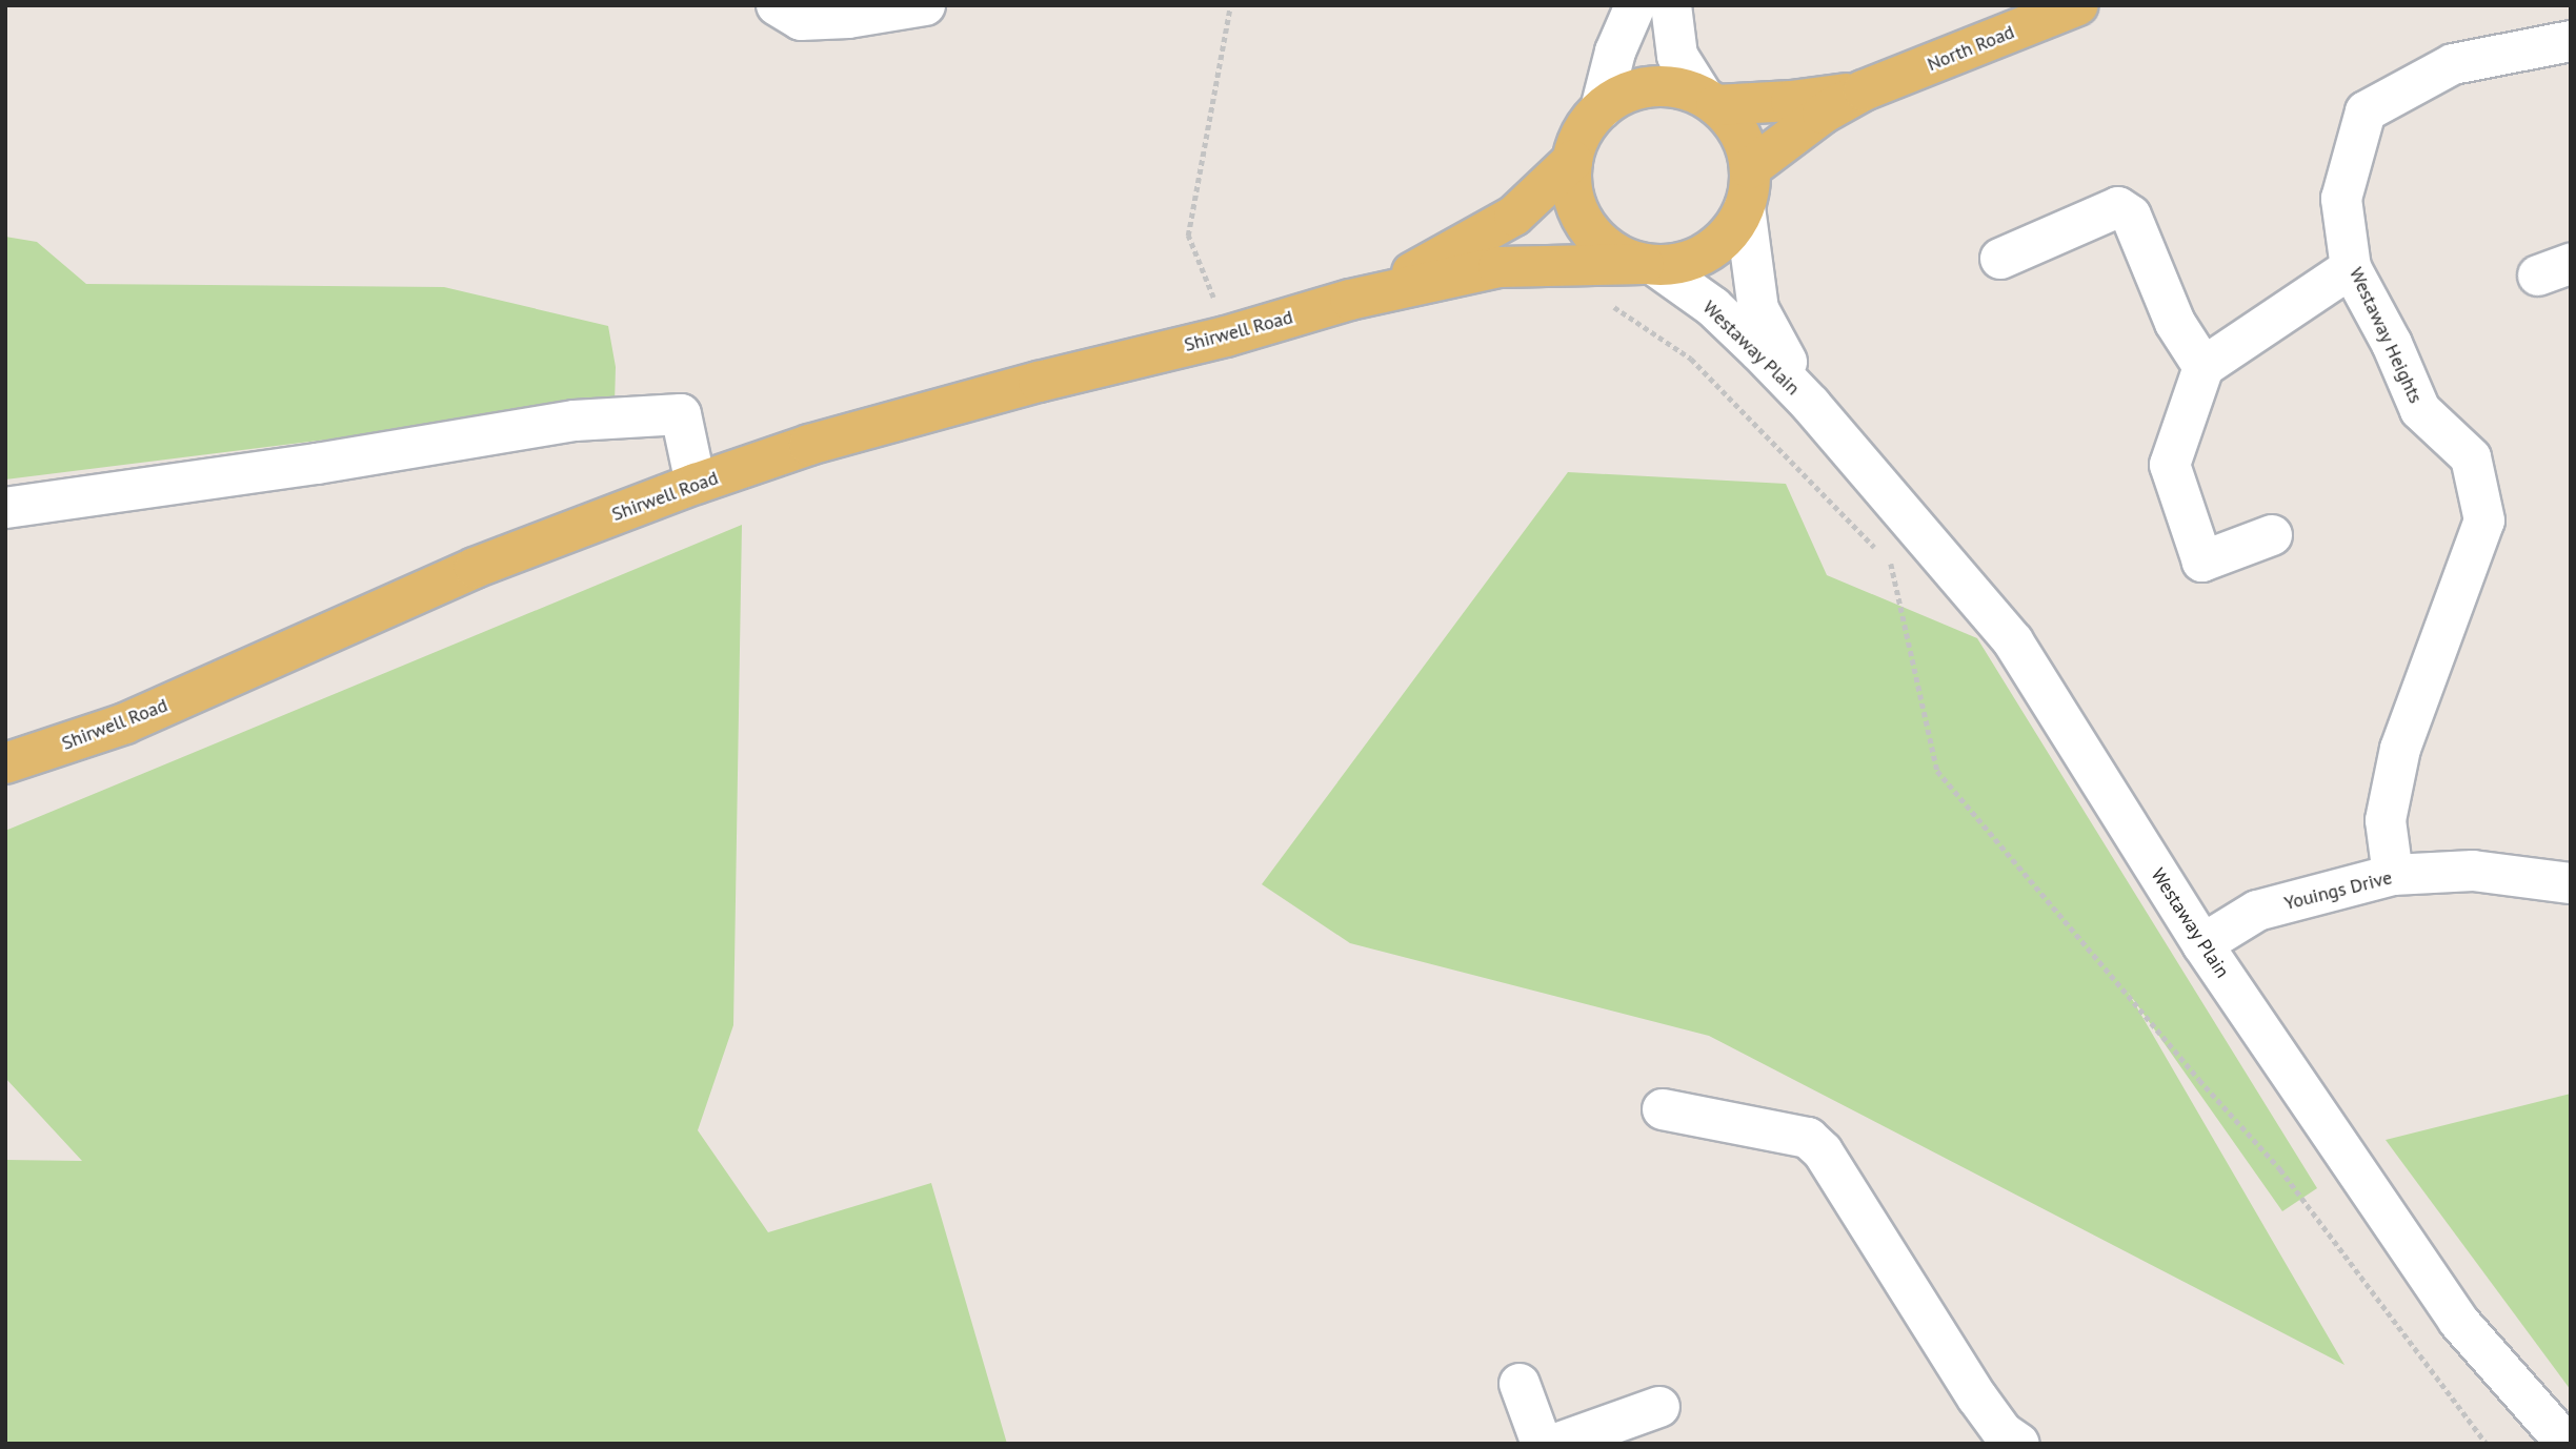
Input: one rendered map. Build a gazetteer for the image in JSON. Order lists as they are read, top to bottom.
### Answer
{
  "streets": {
    "main road": ["North Road", "Shirwell Road"],
    "street": ["Westaway Heights", "Westaway Plain", "Youings Drive"]
  },
  "crossings": [
    ["North Road", "Shirwell Road"],
    ["North Road", "Westaway Plain"],
    ["Shirwell Road", "Westaway Plain"],
    ["Westaway Heights", "Youings Drive"],
    ["Westaway Plain", "Youings Drive"]
  ]
}
